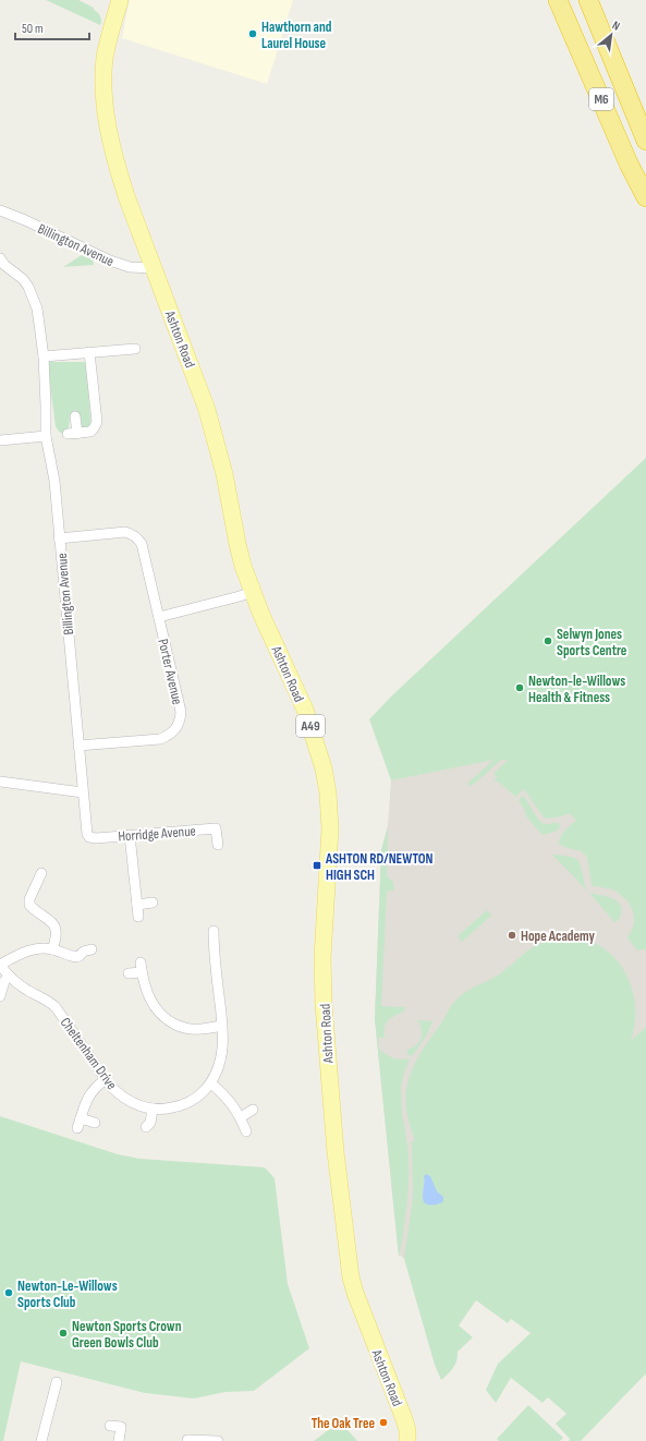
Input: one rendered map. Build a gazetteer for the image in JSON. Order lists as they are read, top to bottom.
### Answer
{
  "streets": {
    "highway": ["M6"],
    "main road": ["Ashton Road", "A49"],
    "street": [
      "Billington Avenue",
      "Porter Avenue",
      "Horridge Avenue",
      "Cheltenham Drive"
    ]
  },
  "crossings": [
    ["Billington Avenue", "Ashton Road"],
    ["Billington Avenue", "Porter Avenue"],
    ["Billington Avenue", "Horridge Avenue"]
  ],
  "places": {
    "other": [
      "Hawthorn and Laurel House",
      "Selwyn Jones Sports Centre",
      "Newton-le-Willows Health & Fitness",
      "Hope Academy",
      "Newton-Le-Willows Sports Club",
      "Newton Sports Crown Green Bowls Club",
      "The Oak Tree"
    ],
    "transit": ["ASHTON RD/NEWTON HIGH SCH"]
  },
  "scale_bar": "50 m",
  "north": "top right"
}
